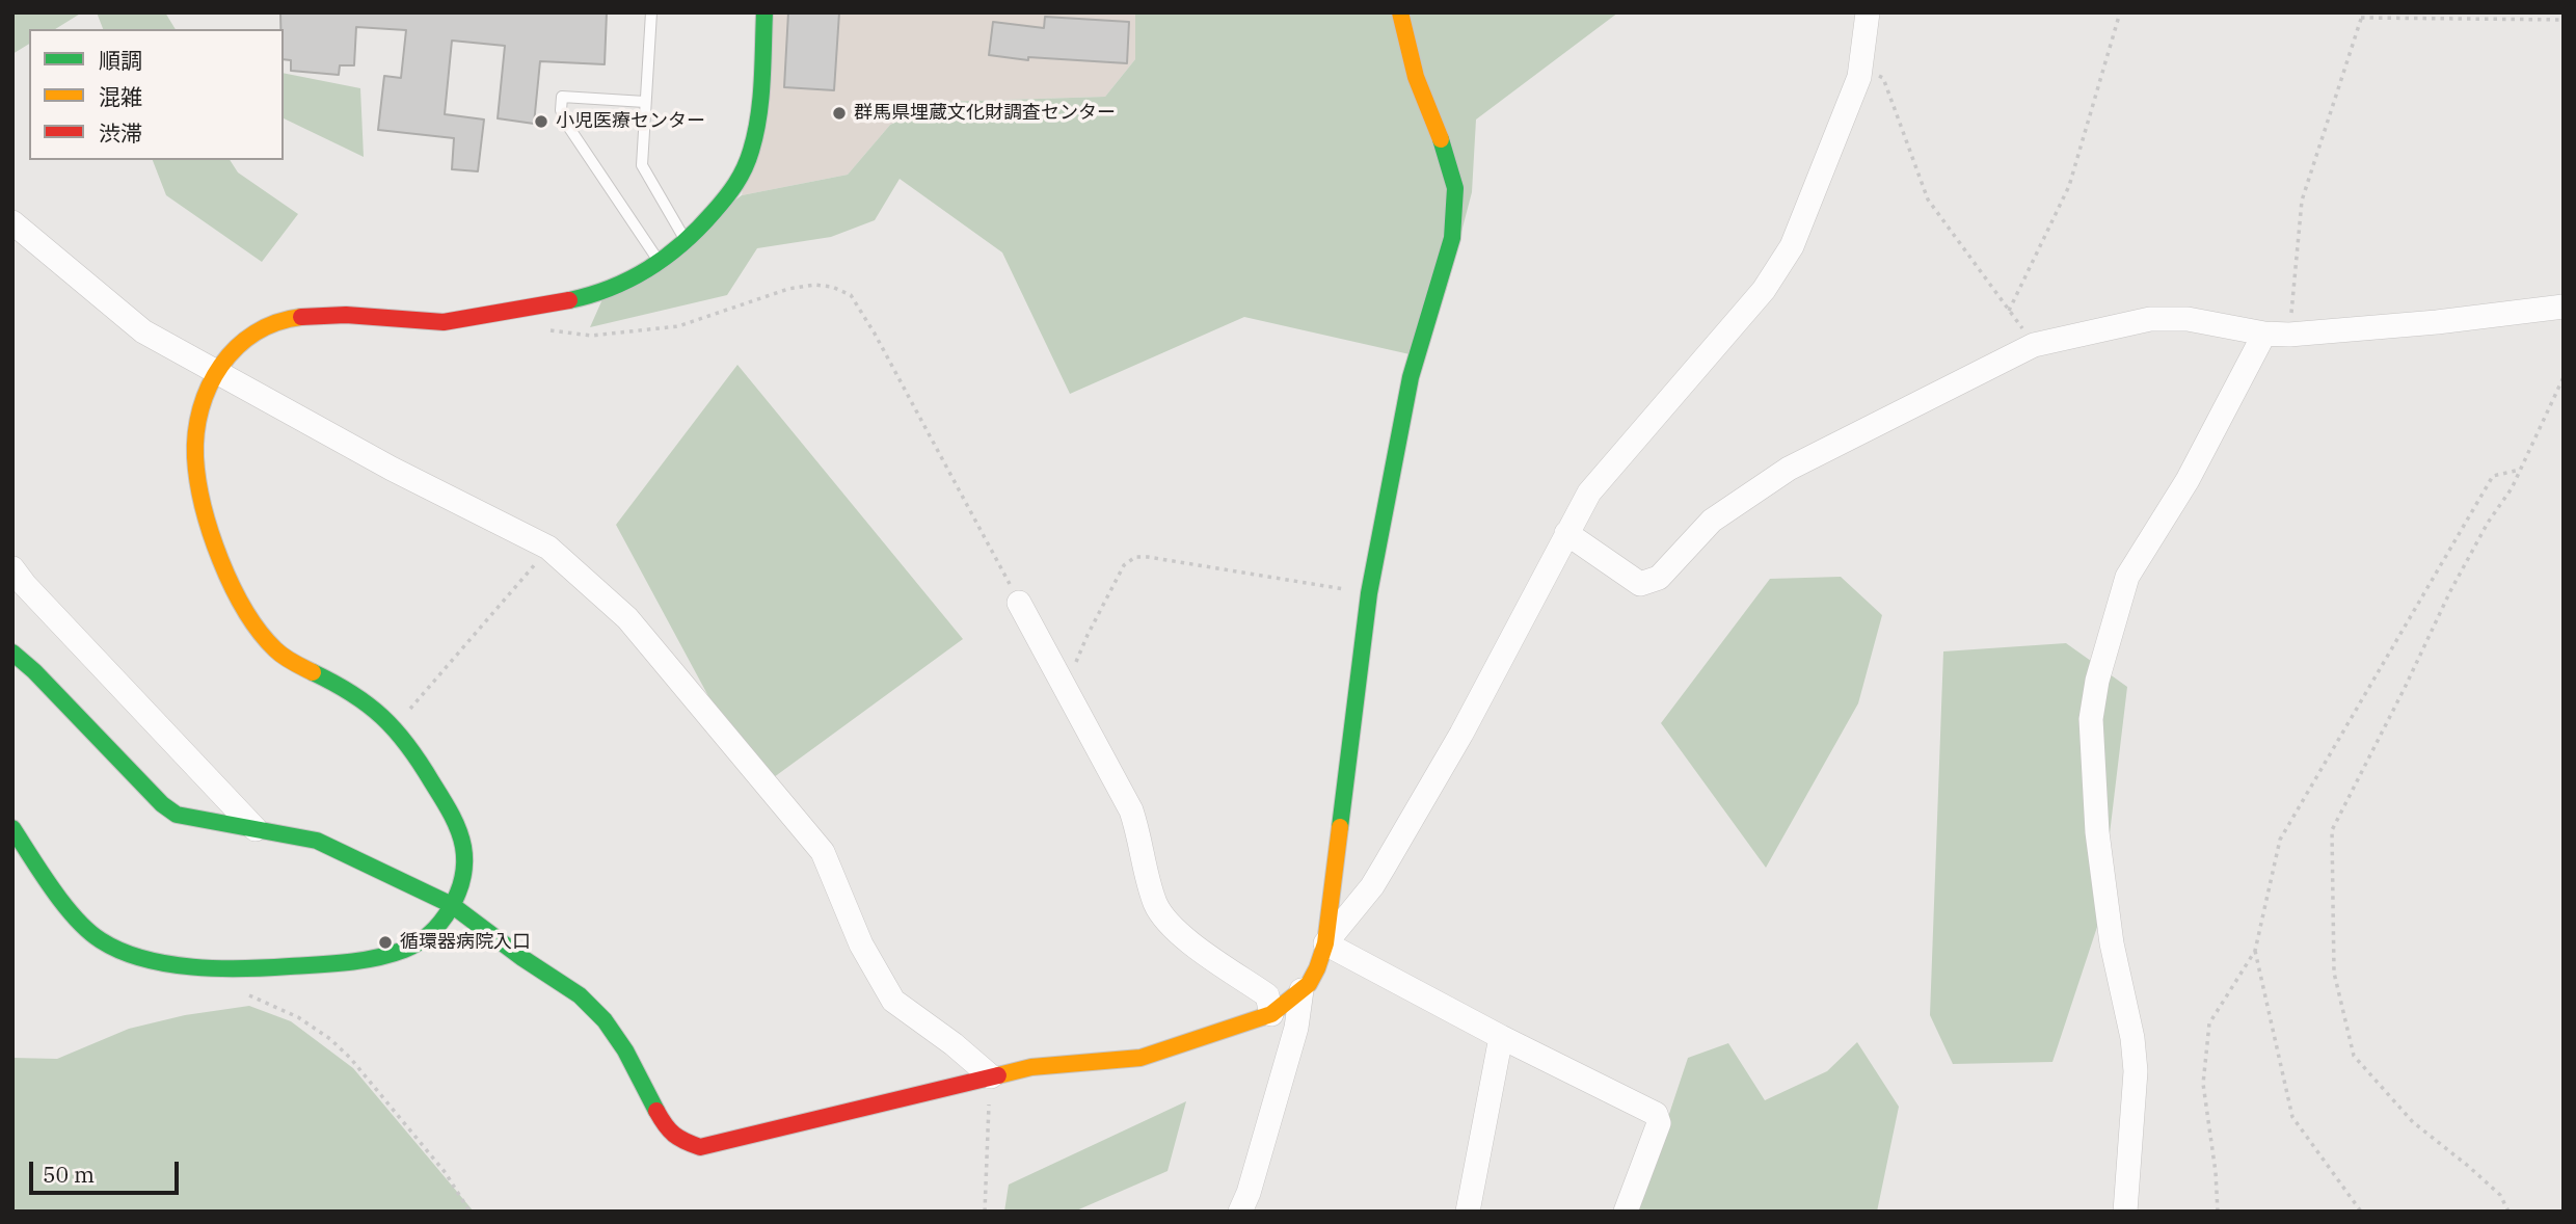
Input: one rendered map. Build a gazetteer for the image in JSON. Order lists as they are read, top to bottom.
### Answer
{
  "places": ["群馬県埋蔵文化財調査センター", "小児医療センター", "循環器病院入口"],
  "legend": ["順調", "混雑", "渋滞"],
  "scale_bar": "50 m"
}
